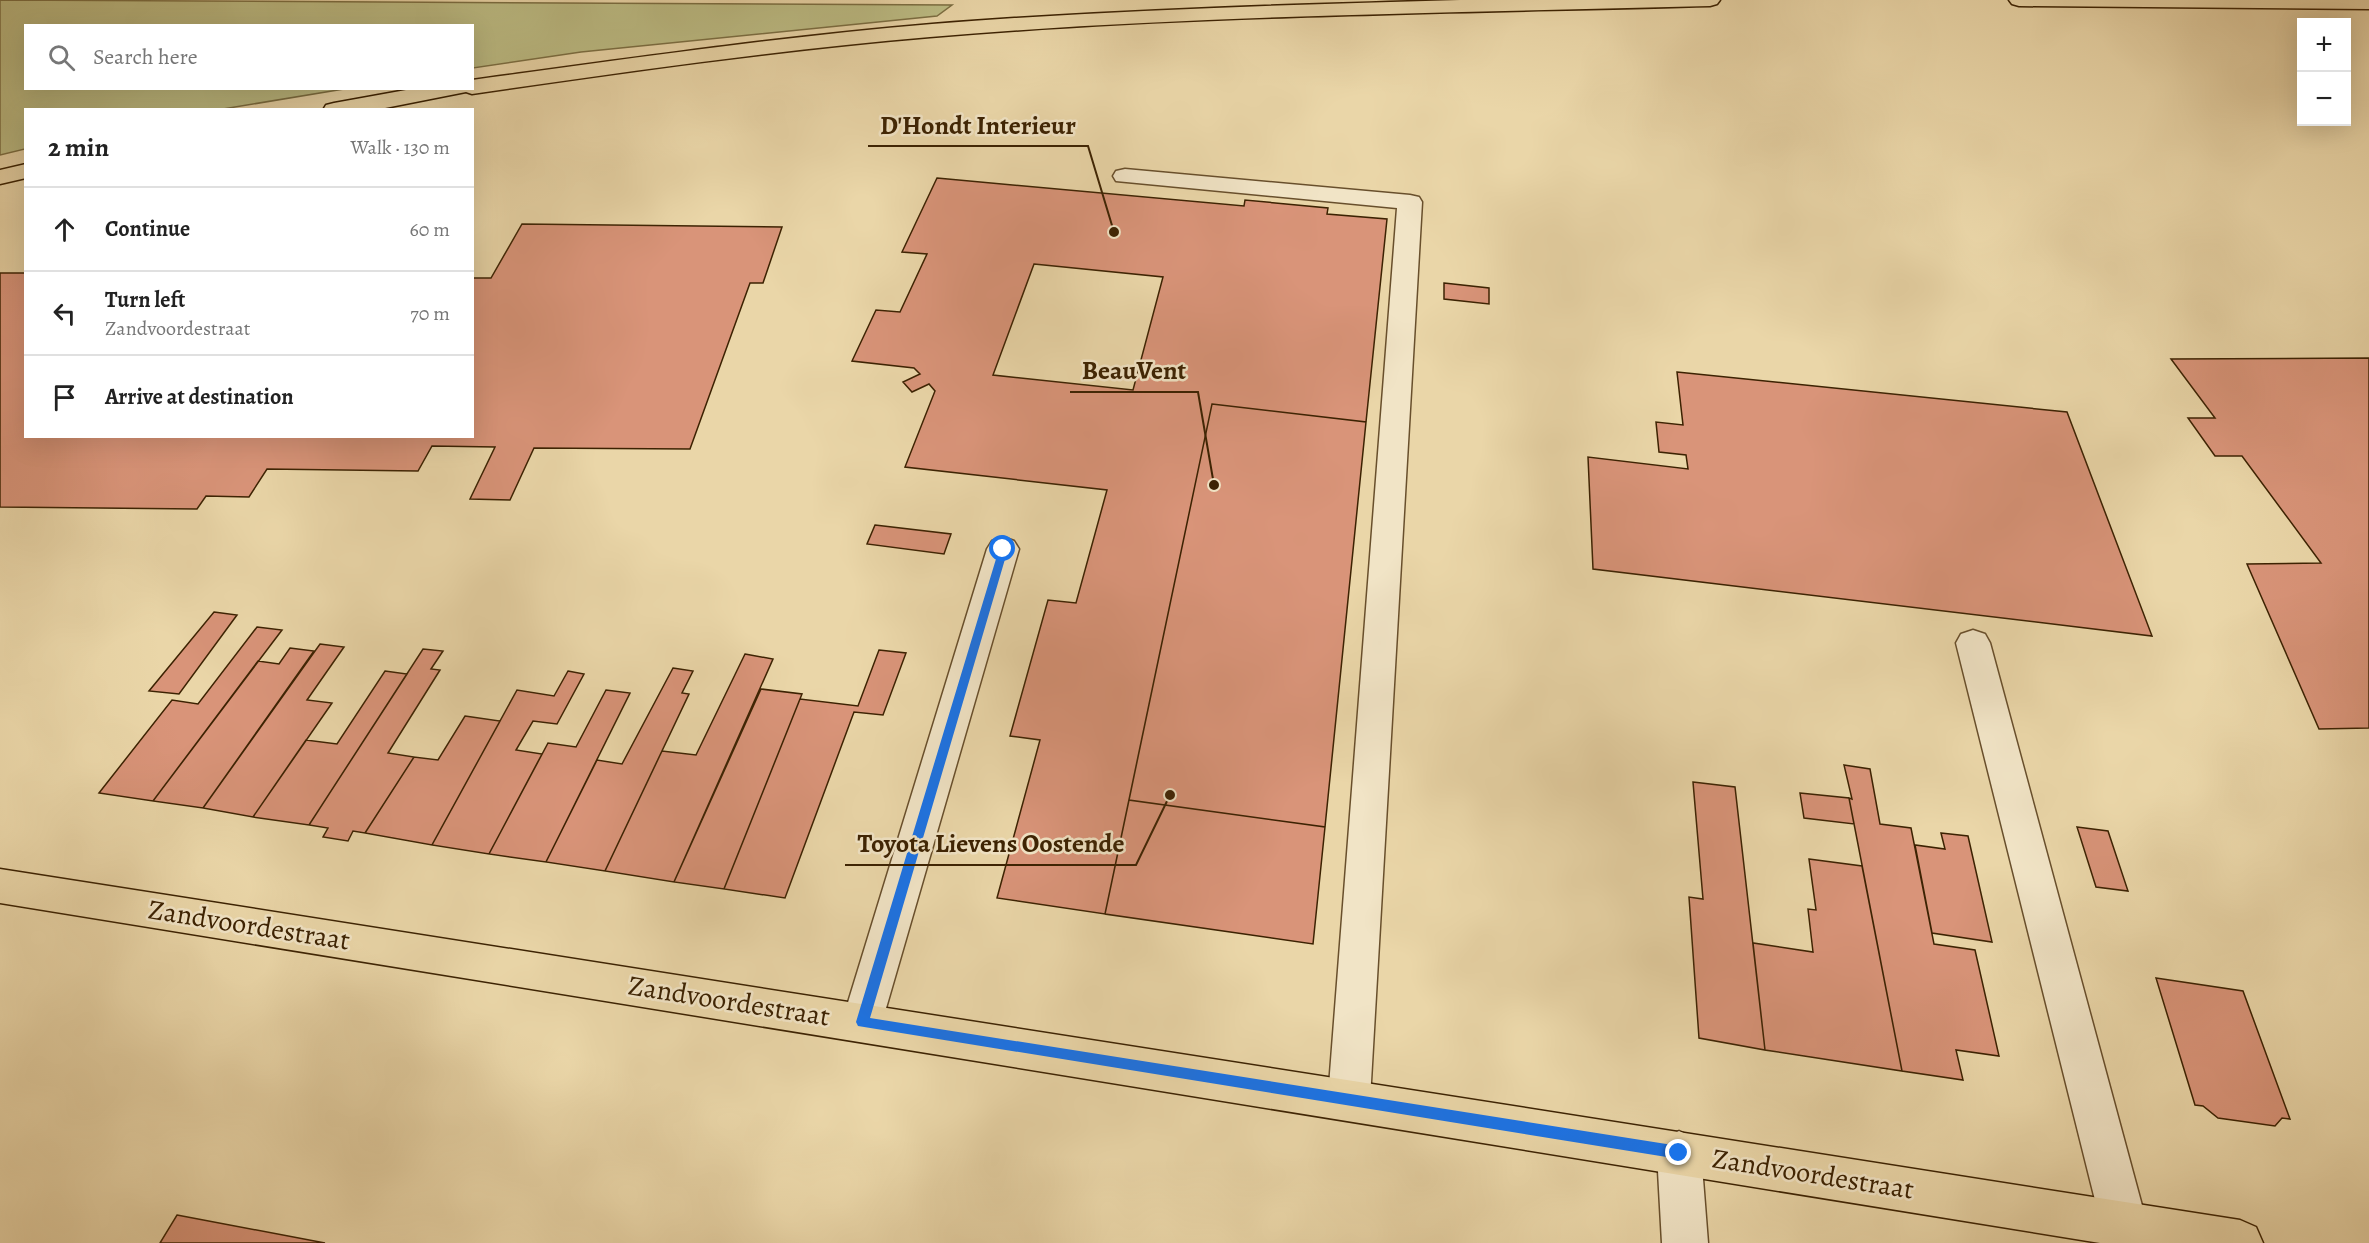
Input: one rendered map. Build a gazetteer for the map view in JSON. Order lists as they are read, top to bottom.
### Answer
{
  "streets": {
    "main road": ["Zandvoordestraat"]
  },
  "places": ["D'Hondt Interieur", "BeauVent", "Toyota Lievens Oostende"],
  "page": {
    "map_buttons": ["+", "−"],
    "search": "Search here",
    "heading": ["2 min", "Walk · 130 m"],
    "list": [
      ["Continue", "60 m"],
      ["Turn left", "Zandvoordestraat", "70 m"],
      "Arrive at destination"
    ]
  }
}
